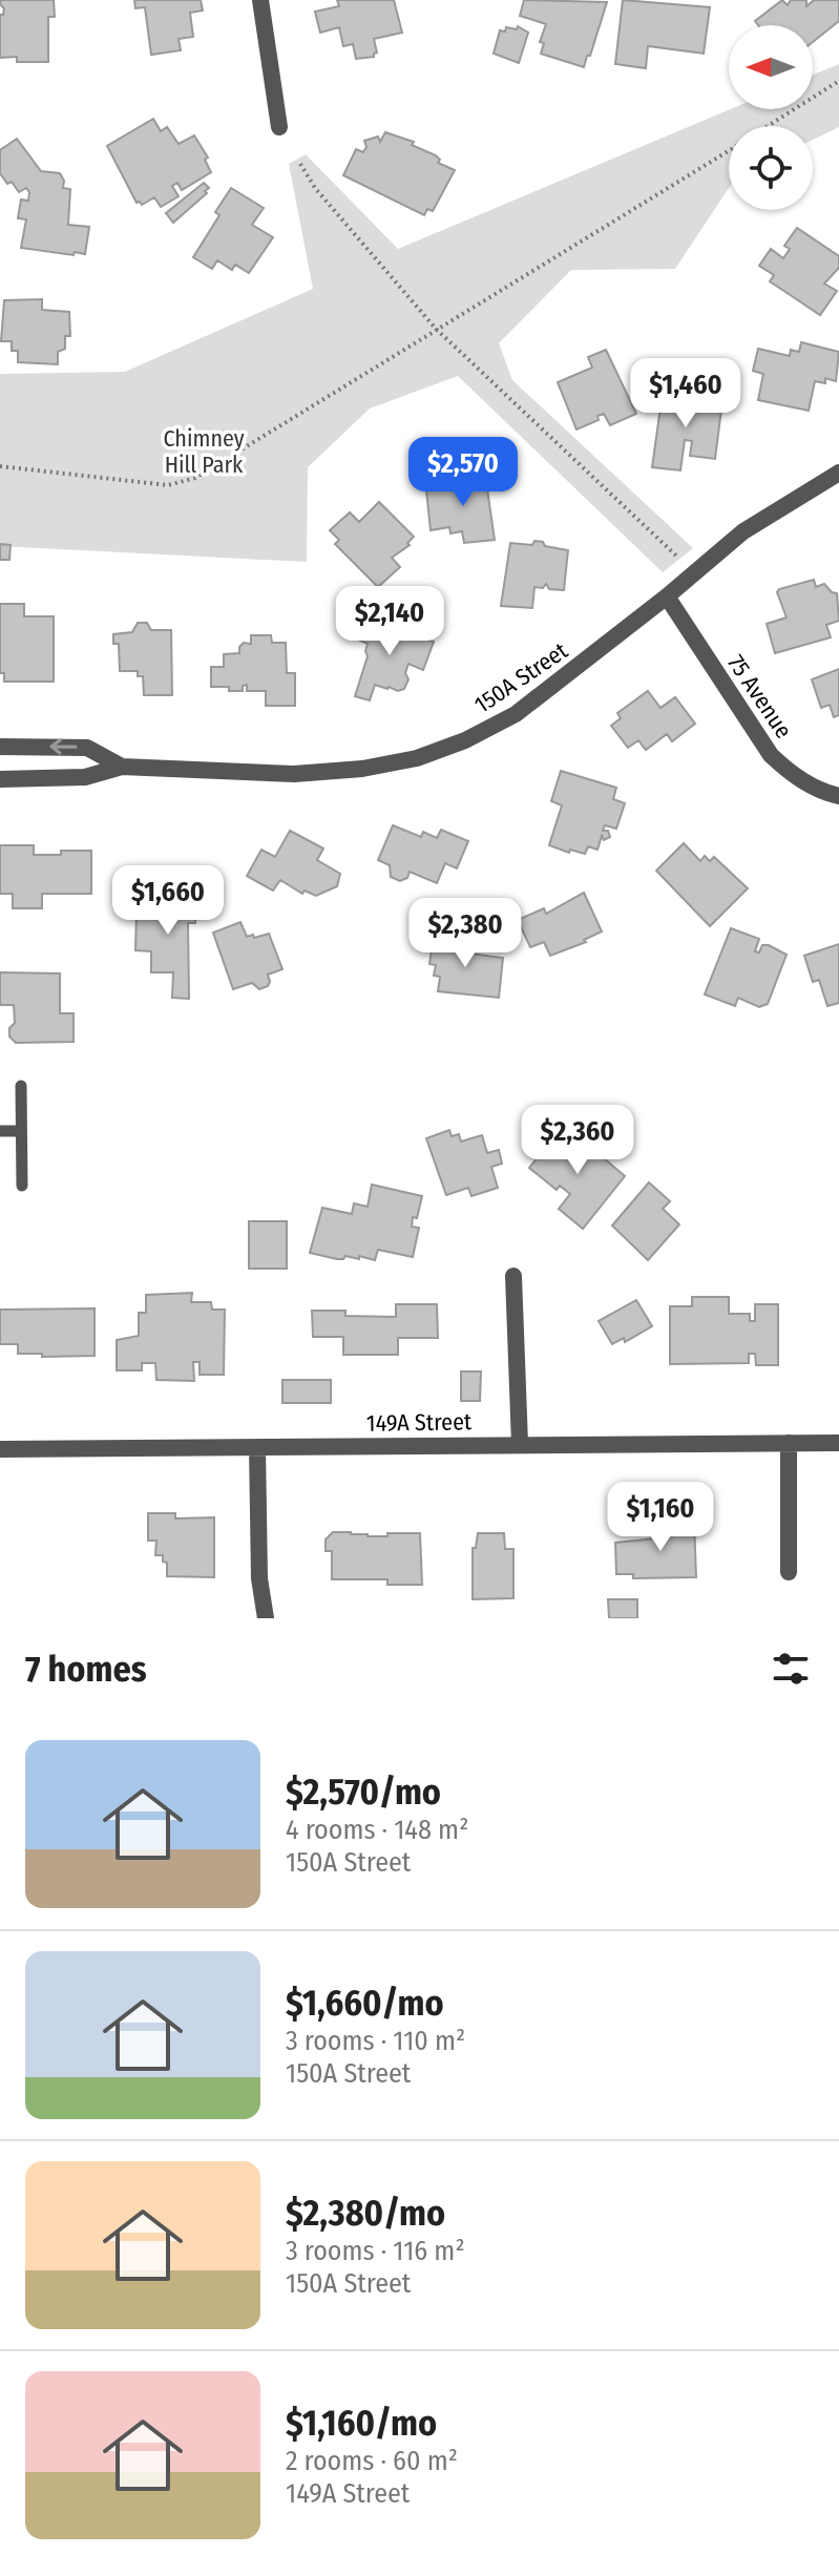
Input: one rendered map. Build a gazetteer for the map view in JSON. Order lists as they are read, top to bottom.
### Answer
{
  "streets": {
    "street": ["150A Street", "75 Avenue", "149A Street"]
  },
  "crossings": [
    ["150A Street", "75 Avenue"]
  ],
  "parks": ["Chimney Hill Park"],
  "north": "left",
  "page": {
    "price": [
      "$1,460",
      "$2,570",
      "$2,140",
      "$1,660",
      "$2,380",
      "$2,360",
      "$1,160"
    ],
    "heading": "7 homes",
    "list": [
      {
        "name": "$2,570/mo",
        "note": "4 rooms · 148 m² · 150A Street"
      },
      {
        "name": "$1,660/mo",
        "note": "3 rooms · 110 m² · 150A Street"
      },
      {
        "name": "$2,380/mo",
        "note": "3 rooms · 116 m² · 150A Street"
      },
      {
        "name": "$1,160/mo",
        "note": "2 rooms · 60 m² · 149A Street"
      }
    ]
  }
}
